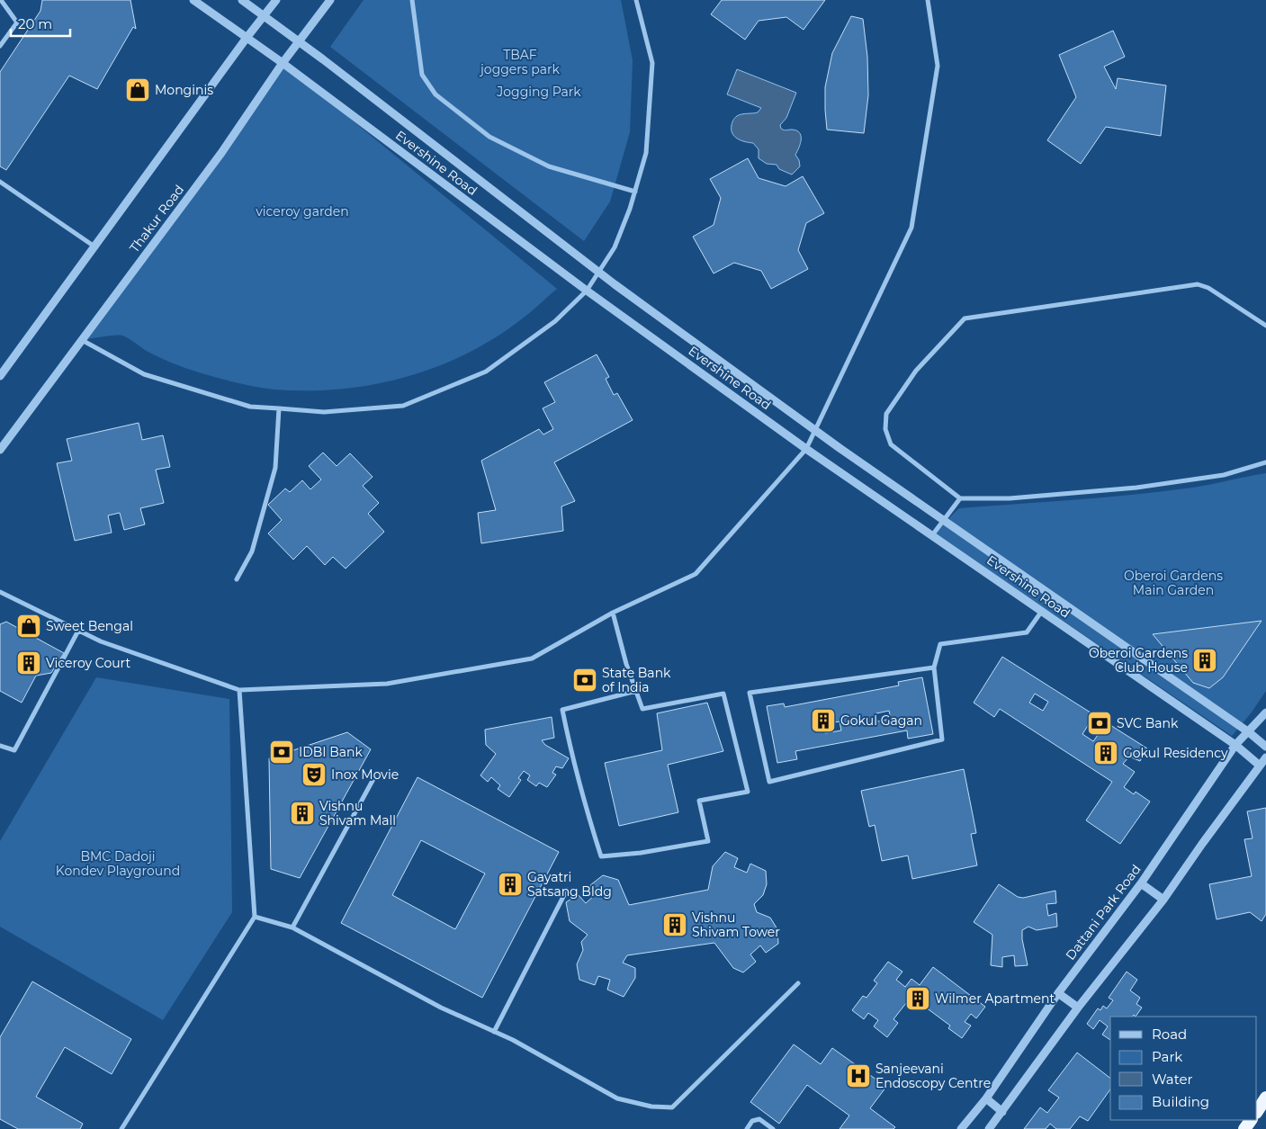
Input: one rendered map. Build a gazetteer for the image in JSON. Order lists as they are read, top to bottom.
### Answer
{
  "streets": {
    "street": ["Evershine Road", "Thakur Road", "Dattani Park Road"]
  },
  "crossings": [
    ["Evershine Road", "Thakur Road"],
    ["Evershine Road", "Dattani Park Road"]
  ],
  "parks": [
    "TBAF joggers park",
    "Jogging Park",
    "viceroy garden",
    "Oberoi Gardens Main Garden",
    "BMC Dadoji Kondev Playground"
  ],
  "places": {
    "shop": ["Monginis", "Sweet Bengal"],
    "building": [
      "Oberoi Gardens Club House",
      "Viceroy Court",
      "Gokul Gagan",
      "Gokul Residency",
      "Vishnu Shivam Mall",
      "Gayatri Satsang Bldg",
      "Vishnu Shivam Tower",
      "Wilmer Apartment"
    ],
    "bank": ["State Bank of India", "SVC Bank", "IDBI Bank"],
    "theatre": ["Inox Movie"],
    "hospital": ["Sanjeevani Endoscopy Centre"]
  },
  "legend": [
    "Road",
    "Park",
    "Water",
    "Building"
  ],
  "scale_bar": "20 m"
}
